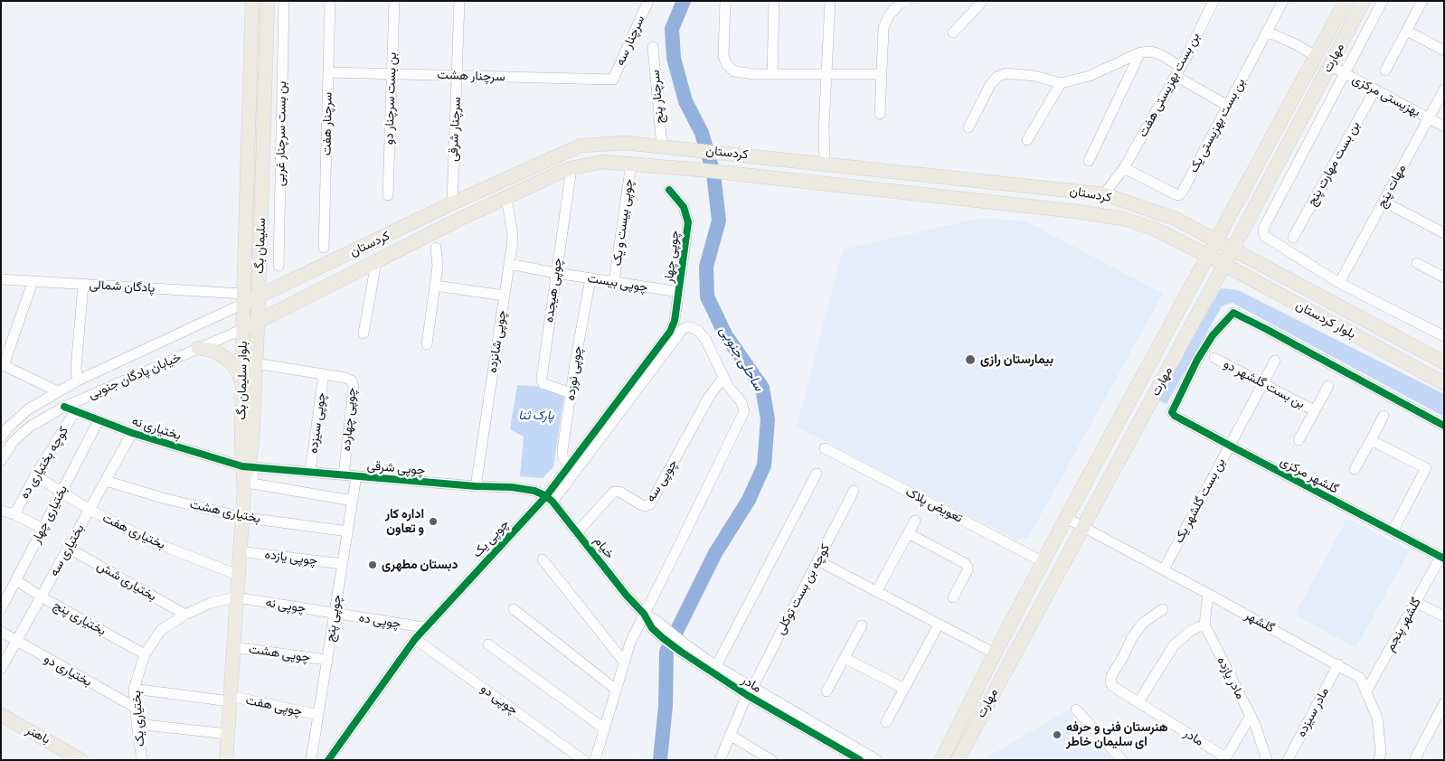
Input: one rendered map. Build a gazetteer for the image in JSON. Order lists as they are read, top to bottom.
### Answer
{
  "streets": {
    "main road": [
      "مهارت",
      "کردستان",
      "سلیمان بگ",
      "بلوار کردستان",
      "خیابان پادگان جنوبی",
      "بلوار سلیمان بگ",
      "باهنر"
    ],
    "street": [
      "سرچنار سه",
      "سرچنار هشت",
      "بن بست بهزیستی هفت",
      "بهزیستی مرکزی",
      "سرچنار پنج",
      "بن بست سرچنار دو",
      "سرچنار هفت",
      "بن بست بهزیستی یک",
      "سرچنار شرقی",
      "بن بست سرچنار غربی",
      "بن بست مهارت پنج",
      "مهات پنج",
      "چوپی بیست و یک",
      "چوپی چهار",
      "چوپی بیست",
      "پادگان شمالی",
      "چوپی هیجده",
      "چوپی شانزده",
      "چوپی نوزده",
      "بن بست گلشهر دو",
      "چوپی چهارده",
      "چوپی سیزده",
      "بختیاری نه",
      "کوچه بختیاری ده",
      "چوپی شرقی",
      "گلشهر مرکزی",
      "چوپی سه",
      "بن بست گلشهر یک",
      "تعویض پلاک",
      "بختیاری هشت",
      "بختیاری چهار",
      "بختیاری هفت",
      "چوپی یک",
      "خیام",
      "بختیاری سه",
      "چوپی یازده",
      "بختیاری شش",
      "کوچه بن بست توکلی",
      "چوپی نه",
      "بختیاری پنج",
      "چوپی پنج",
      "چوپی ده",
      "گلشهر",
      "گلشهر پنجم",
      "چوپی هشت",
      "بختیاری دو",
      "مادر یازده",
      "مادر",
      "چوپی دو",
      "چوپی هفت",
      "مادر سیزده",
      "بختیاری یک"
    ]
  },
  "crossings": [
    ["سرچنار سه", "سرچنار هشت"],
    ["مهارت", "بهزیستی مرکزی"],
    ["مهارت", "کردستان"],
    ["مهارت", "بلوار کردستان"],
    ["مهارت", "تعویض پلاک"],
    ["مهارت", "گلشهر"],
    ["سرچنار هشت", "بن بست سرچنار دو"],
    ["سرچنار هشت", "سرچنار هفت"],
    ["سرچنار هشت", "سرچنار شرقی"],
    ["بن بست بهزیستی هفت", "بن بست بهزیستی یک"],
    ["بن بست بهزیستی هفت", "کردستان"],
    ["بهزیستی مرکزی", "بن بست مهارت پنج"],
    ["بهزیستی مرکزی", "مهات پنج"],
    ["سرچنار پنج", "کردستان"],
    ["سرچنار شرقی", "کردستان"],
    ["کردستان", "چوپی بیست و یک"],
    ["کردستان", "سلیمان بگ"],
    ["کردستان", "پادگان شمالی"],
    ["کردستان", "چوپی هیجده"],
    ["کردستان", "بلوار کردستان"],
    ["کردستان", "چوپی شانزده"],
    ["کردستان", "خیابان پادگان جنوبی"],
    ["کردستان", "بلوار سلیمان بگ"],
    ["چوپی بیست و یک", "چوپی بیست"],
    ["سلیمان بگ", "خیابان پادگان جنوبی"],
    ["سلیمان بگ", "بلوار سلیمان بگ"],
    ["سلیمان بگ", "چوپی چهارده"],
    ["سلیمان بگ", "بختیاری نه"],
    ["سلیمان بگ", "چوپی شرقی"],
    ["چوپی چهار", "چوپی بیست"],
    ["چوپی چهار", "چوپی یک"],
    ["چوپی بیست", "چوپی هیجده"],
    ["چوپی بیست", "چوپی شانزده"],
    ["چوپی بیست", "چوپی نوزده"],
    ["پادگان شمالی", "خیابان پادگان جنوبی"],
    ["پادگان شمالی", "بلوار سلیمان بگ"],
    ["چوپی هیجده", "چوپی نوزده"],
    ["چوپی شانزده", "چوپی شرقی"],
    ["چوپی نوزده", "چوپی یک"],
    ["خیابان پادگان جنوبی", "بلوار سلیمان بگ"],
    ["خیابان پادگان جنوبی", "بختیاری نه"],
    ["بلوار سلیمان بگ", "بختیاری نه"],
    ["بلوار سلیمان بگ", "چوپی شرقی"],
    ["بلوار سلیمان بگ", "بختیاری هشت"],
    ["بلوار سلیمان بگ", "بختیاری هفت"],
    ["بلوار سلیمان بگ", "چوپی یازده"],
    ["بلوار سلیمان بگ", "چوپی نه"],
    ["بلوار سلیمان بگ", "چوپی هشت"],
    ["بلوار سلیمان بگ", "چوپی هفت"],
    ["بلوار سلیمان بگ", "بختیاری یک"],
    ["بن بست گلشهر دو", "بن بست گلشهر یک"],
    ["چوپی چهارده", "چوپی سیزده"],
    ["چوپی چهارده", "چوپی شرقی"],
    ["چوپی سیزده", "چوپی شرقی"],
    ["بختیاری نه", "کوچه بختیاری ده"],
    ["بختیاری نه", "چوپی شرقی"],
    ["بختیاری نه", "بختیاری چهار"],
    ["بختیاری نه", "بختیاری سه"],
    ["کوچه بختیاری ده", "بختیاری هفت"],
    ["چوپی شرقی", "چوپی یک"],
    ["چوپی شرقی", "خیام"],
    ["چوپی شرقی", "چوپی پنج"],
    ["گلشهر مرکزی", "بن بست گلشهر یک"],
    ["گلشهر مرکزی", "گلشهر پنجم"],
    ["چوپی سه", "خیام"],
    ["بن بست گلشهر یک", "گلشهر"],
    ["بختیاری هشت", "بختیاری سه"],
    ["بختیاری هشت", "چوپی پنج"],
    ["بختیاری چهار", "بختیاری هفت"],
    ["بختیاری چهار", "بختیاری پنج"],
    ["بختیاری هفت", "بختیاری سه"],
    ["چوپی یک", "خیام"],
    ["چوپی یک", "چوپی ده"],
    ["چوپی یک", "چوپی دو"],
    ["خیام", "مادر"],
    ["بختیاری سه", "بختیاری شش"],
    ["بختیاری سه", "بختیاری پنج"],
    ["بختیاری سه", "بختیاری دو"],
    ["چوپی یازده", "چوپی پنج"],
    ["بختیاری شش", "بختیاری یک"],
    ["کوچه بن بست توکلی", "مادر"],
    ["چوپی نه", "چوپی پنج"],
    ["چوپی نه", "چوپی ده"],
    ["چوپی نه", "بختیاری یک"],
    ["بختیاری پنج", "بختیاری یک"],
    ["چوپی پنج", "چوپی ده"],
    ["چوپی پنج", "چوپی هشت"],
    ["چوپی پنج", "چوپی هفت"],
    ["گلشهر", "گلشهر پنجم"],
    ["گلشهر", "مادر سیزده"],
    ["بختیاری دو", "بختیاری یک"],
    ["چوپی هفت", "بختیاری یک"]
  ],
  "water": ["ساحلی جنوبی"],
  "parks": ["پارک ثنا"],
  "places": [
    "بیمارستان رازی",
    "اداره کار و تعاون",
    "دبستان مطهری",
    "هنرستان فنی و حرفه ای سلیمان خاطر"
  ]
}
